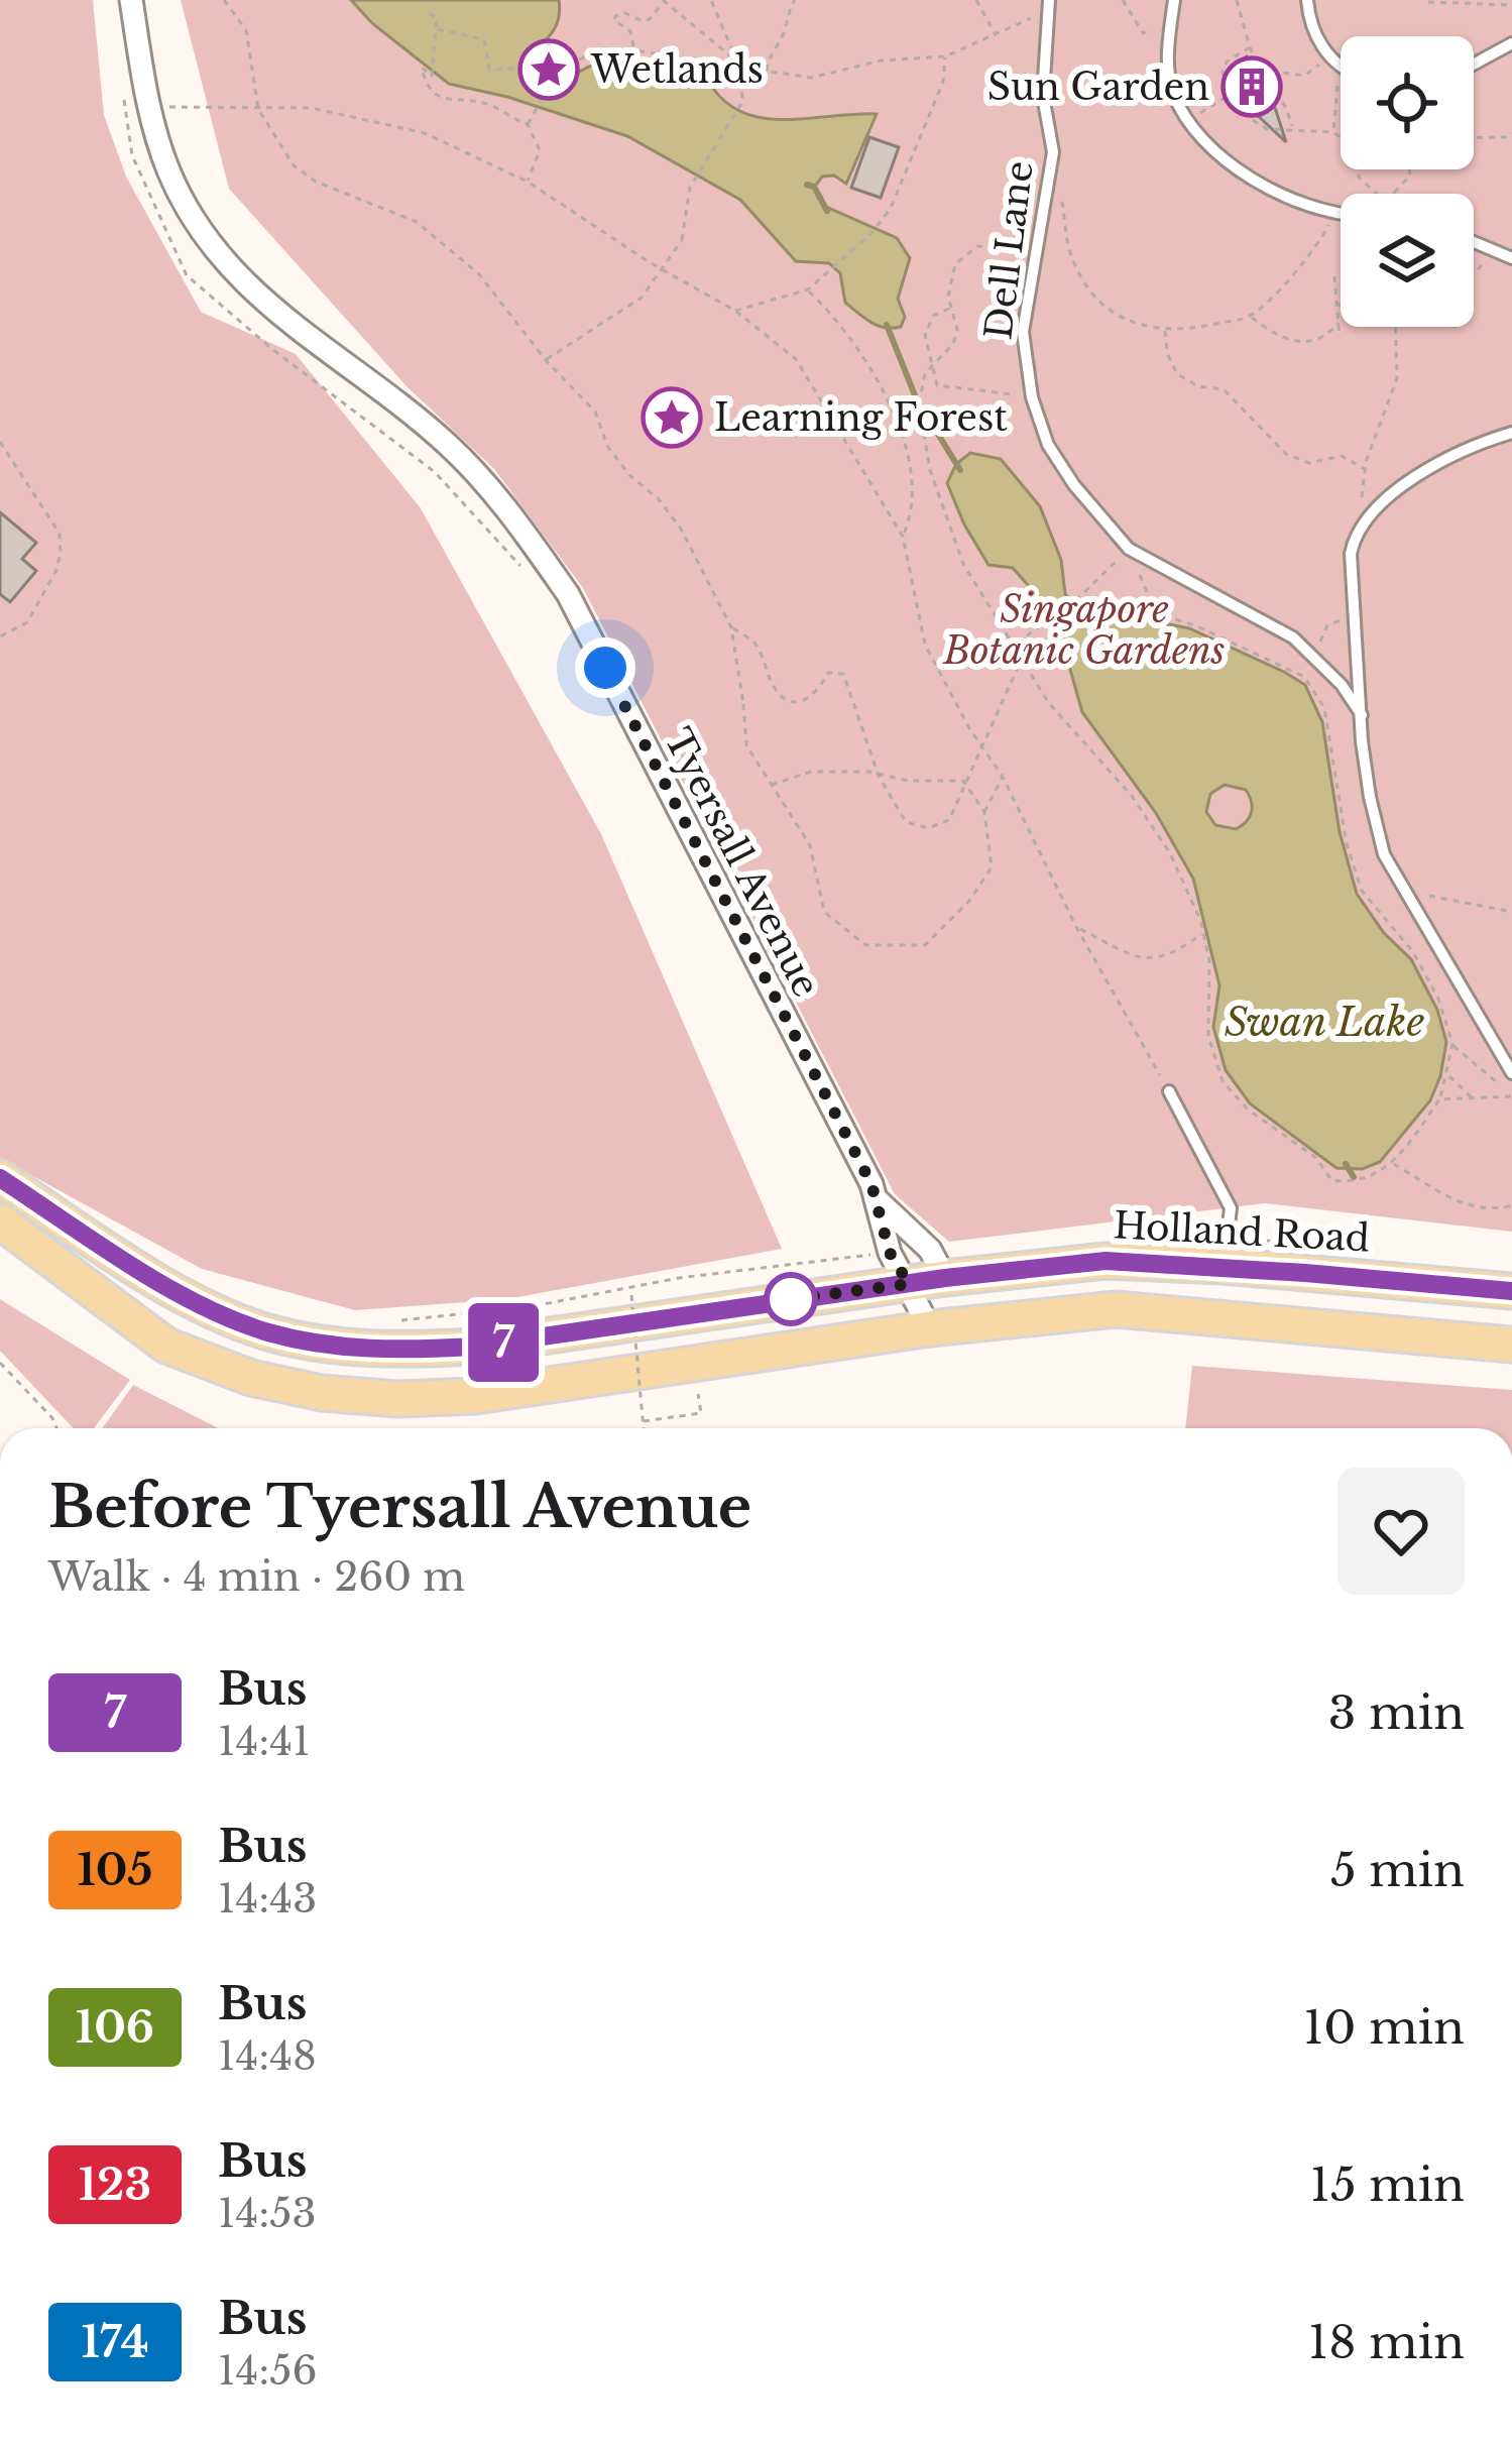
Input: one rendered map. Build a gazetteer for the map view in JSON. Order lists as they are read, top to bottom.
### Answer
{
  "streets": {
    "main road": ["Holland Road"],
    "street": ["Tyersall Avenue"],
    "lane": ["Dell Lane"]
  },
  "crossings": [
    ["Tyersall Avenue", "Holland Road"]
  ],
  "water": ["Swan Lake"],
  "parks": ["Singapore Botanic Gardens"],
  "places": {
    "place": ["Wetlands", "Learning Forest"],
    "building": ["Sun Garden"]
  },
  "lines": ["bus line 7"],
  "page": {
    "on_map": "7",
    "heading": ["Before Tyersall Avenue", "Walk · 4 min · 260 m"],
    "list": [
      {
        "mark": "7",
        "name": "Bus",
        "note": "14:41",
        "value": "3 min"
      },
      {
        "mark": "105",
        "name": "Bus",
        "note": "14:43",
        "value": "5 min"
      },
      {
        "mark": "106",
        "name": "Bus",
        "note": "14:48",
        "value": "10 min"
      },
      {
        "mark": "123",
        "name": "Bus",
        "note": "14:53",
        "value": "15 min"
      },
      {
        "mark": "174",
        "name": "Bus",
        "note": "14:56",
        "value": "18 min"
      }
    ]
  }
}
